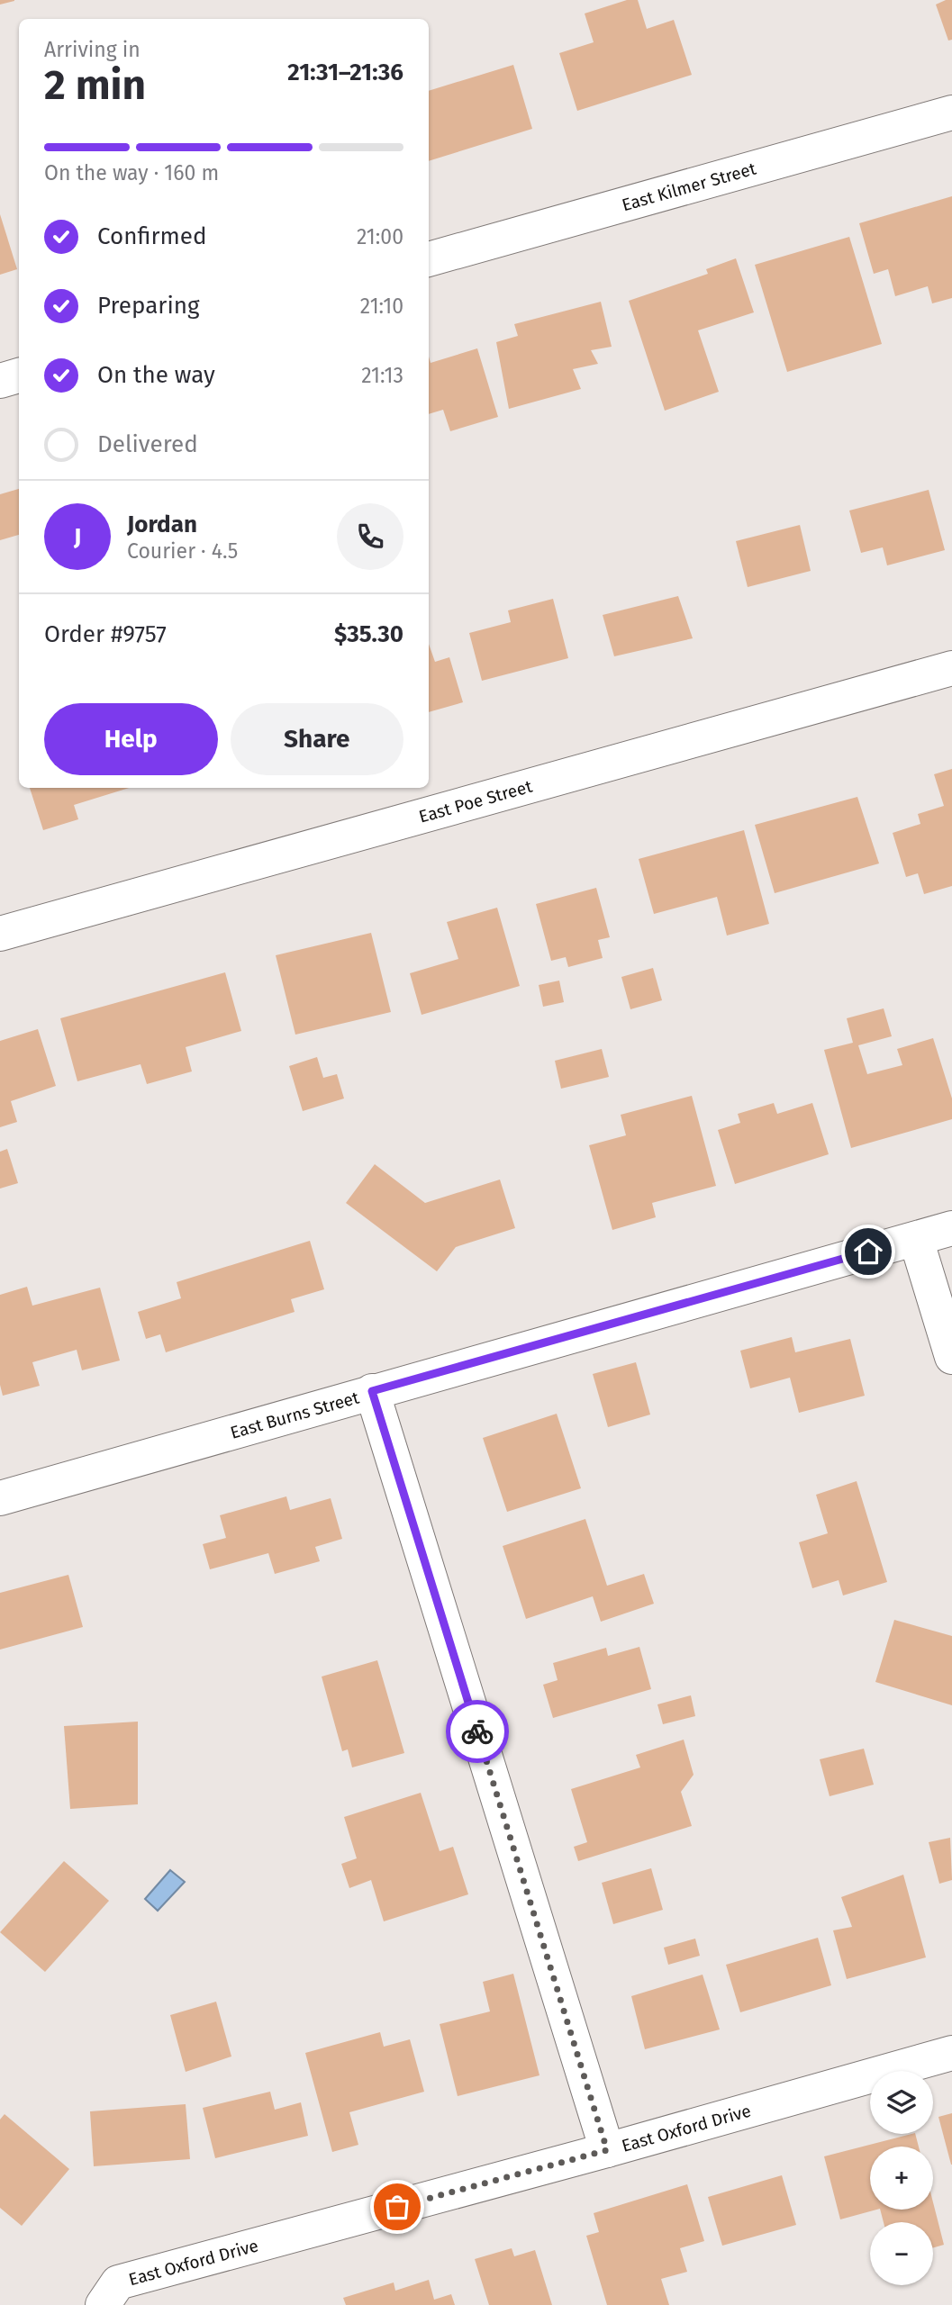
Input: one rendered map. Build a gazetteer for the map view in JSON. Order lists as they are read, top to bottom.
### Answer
{
  "streets": {
    "street": [
      "East Kilmer Street",
      "East Poe Street",
      "East Burns Street",
      "East Oxford Drive"
    ]
  },
  "page": {
    "heading": ["2 min", "Arriving in", "21:31–21:36"],
    "panel": [
      "Jordan",
      "Courier · 4.5",
      "Order #9757",
      "$35.30"
    ],
    "bar": "On the way · 160 m",
    "list": [
      ["Confirmed", "21:00"],
      ["Preparing", "21:10"],
      ["On the way", "21:13"],
      "Delivered"
    ],
    "round": "J",
    "buttons": ["Help", "Share"],
    "map_buttons": ["+", "−"]
  }
}
